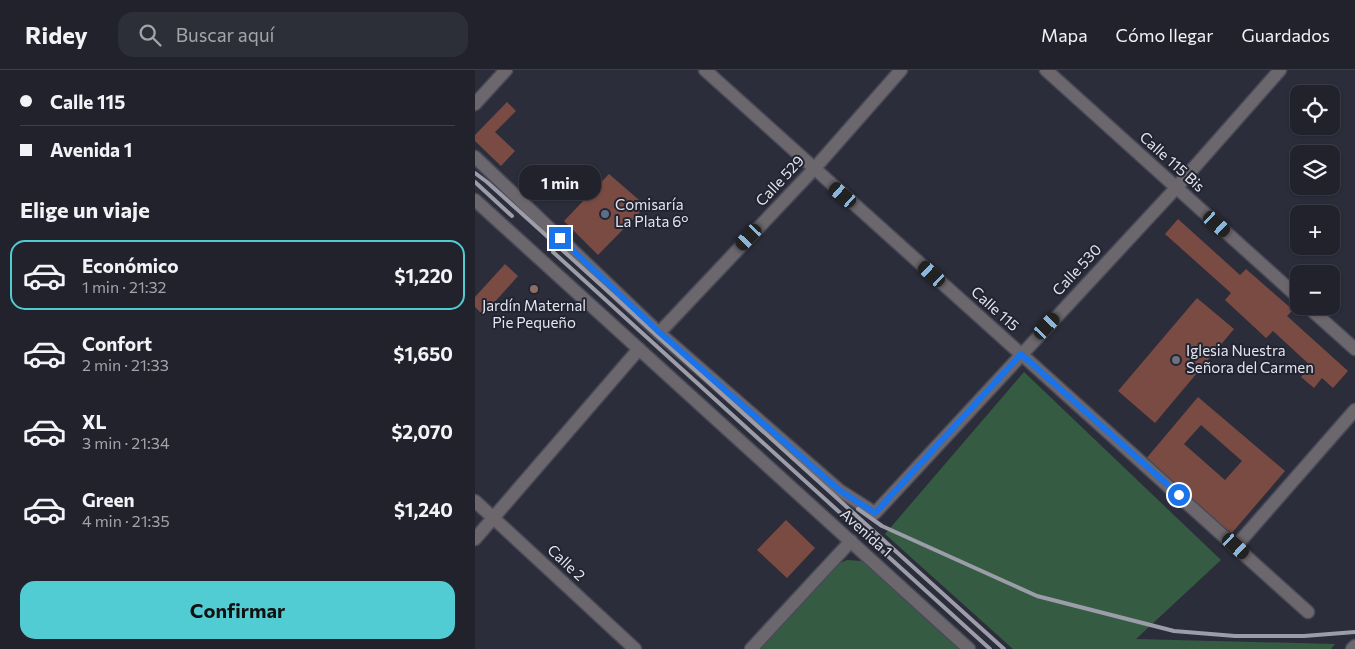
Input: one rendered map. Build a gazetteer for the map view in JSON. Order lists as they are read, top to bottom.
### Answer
{
  "streets": {
    "street": [
      "Calle 115 Bis",
      "Calle 529",
      "Calle 530",
      "Calle 115",
      "Avenida 1",
      "Calle 2"
    ]
  },
  "crossings": [
    ["Calle 115 Bis", "Calle 530"],
    ["Calle 529", "Calle 115"],
    ["Calle 529", "Avenida 1"],
    ["Calle 530", "Calle 115"],
    ["Calle 530", "Avenida 1"]
  ],
  "places": ["Comisaría La Plata 6°", "Jardín Maternal Pie Pequeño", "Iglesia Nuestra Señora del Carmen"],
  "page": {
    "header": "Ridey",
    "search": "Buscar aquí",
    "nav": ["Mapa", "Cómo llegar", "Guardados"],
    "banner": ["Calle 115", "Avenida 1"],
    "map_buttons": ["+", "−"],
    "bubble": "1 min",
    "heading": "Elige un viaje",
    "list": [
      {
        "name": "Económico",
        "note": "1 min · 21:32",
        "value": "$1,220"
      },
      {
        "name": "Confort",
        "note": "2 min · 21:33",
        "value": "$1,650"
      },
      {
        "name": "XL",
        "note": "3 min · 21:34",
        "value": "$2,070"
      },
      {
        "name": "Green",
        "note": "4 min · 21:35",
        "value": "$1,240"
      }
    ],
    "buttons": "Confirmar"
  }
}
